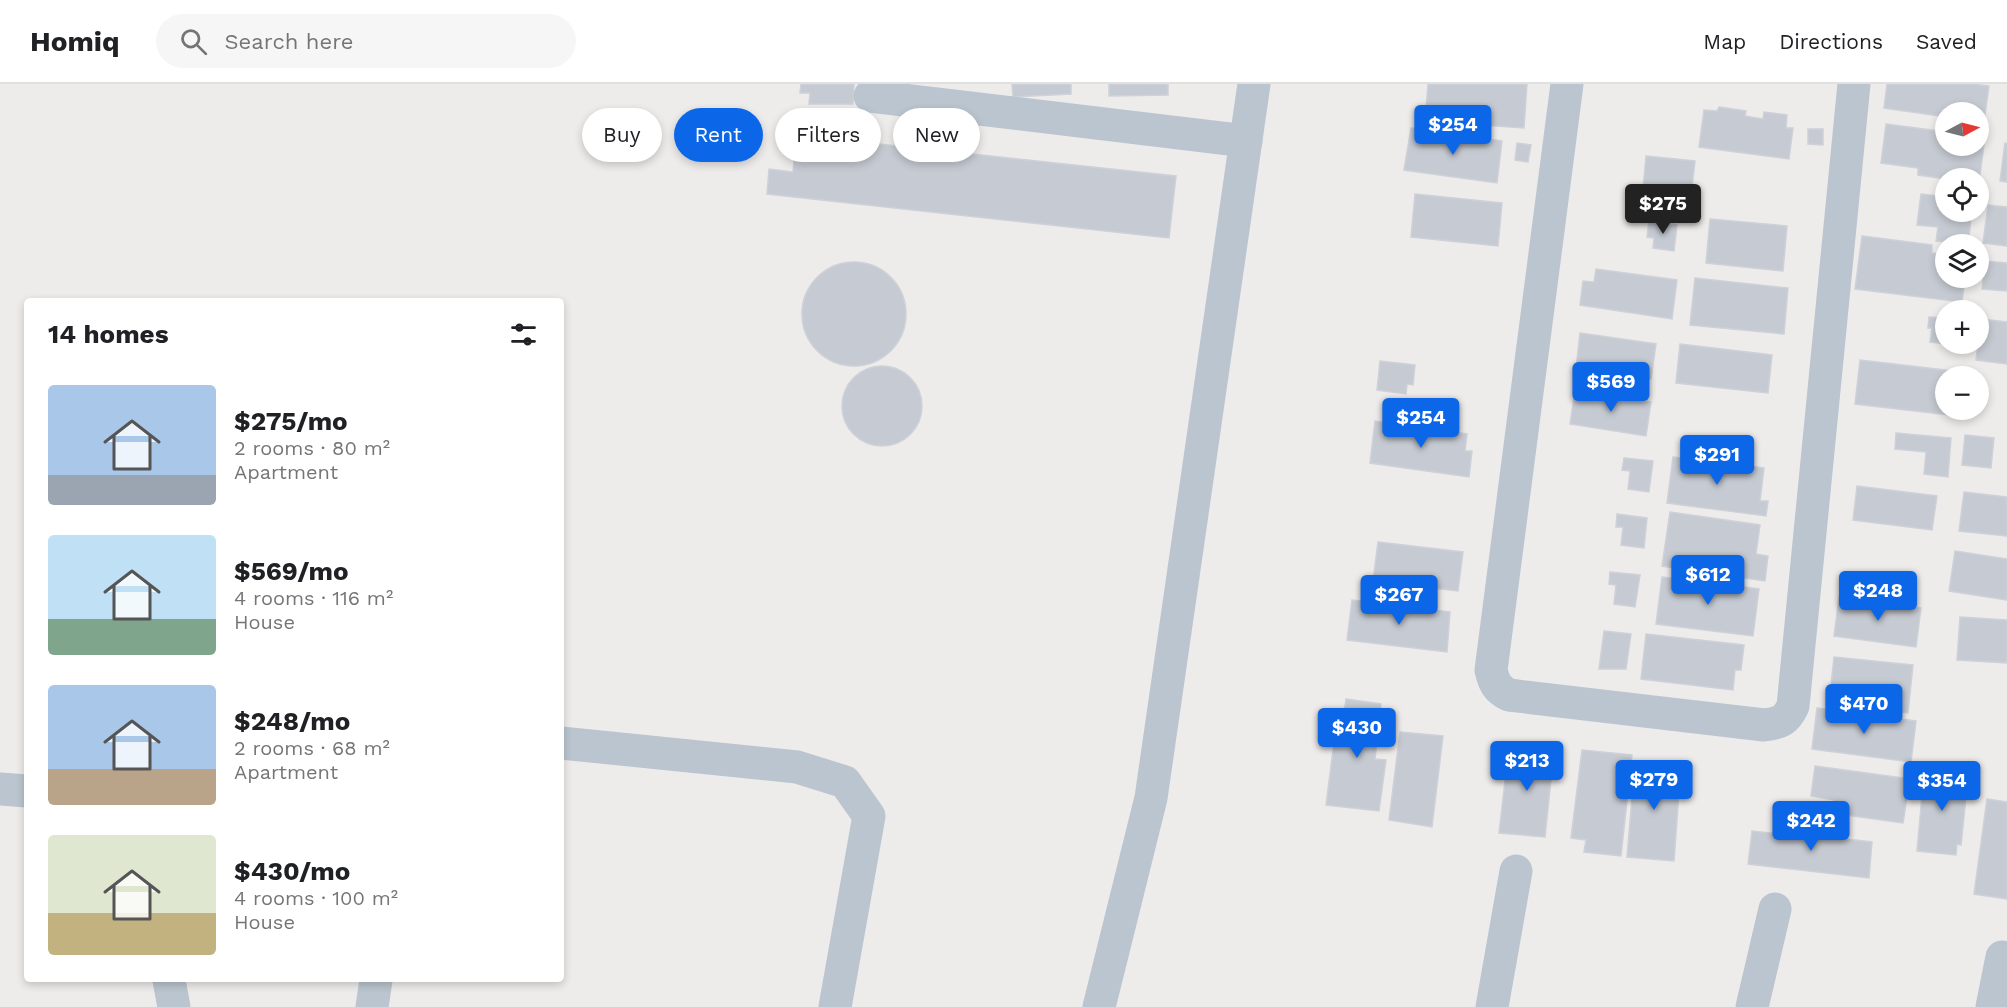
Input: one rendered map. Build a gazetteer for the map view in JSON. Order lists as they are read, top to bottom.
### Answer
{
  "north": "right",
  "page": {
    "header": "Homiq",
    "search": "Search here",
    "nav": ["Map", "Directions", "Saved"],
    "map_buttons": ["+", "−"],
    "price": [
      "$254",
      "$275",
      "$569",
      "$254",
      "$291",
      "$612",
      "$248",
      "$267",
      "$470",
      "$430",
      "$213",
      "$279",
      "$354",
      "$242"
    ],
    "chip": [
      "Buy",
      "Rent",
      "Filters",
      "New"
    ],
    "heading": "14 homes",
    "list": [
      {
        "name": "$275/mo",
        "note": "2 rooms · 80 m² · Apartment"
      },
      {
        "name": "$569/mo",
        "note": "4 rooms · 116 m² · House"
      },
      {
        "name": "$248/mo",
        "note": "2 rooms · 68 m² · Apartment"
      },
      {
        "name": "$430/mo",
        "note": "4 rooms · 100 m² · House"
      }
    ]
  }
}
